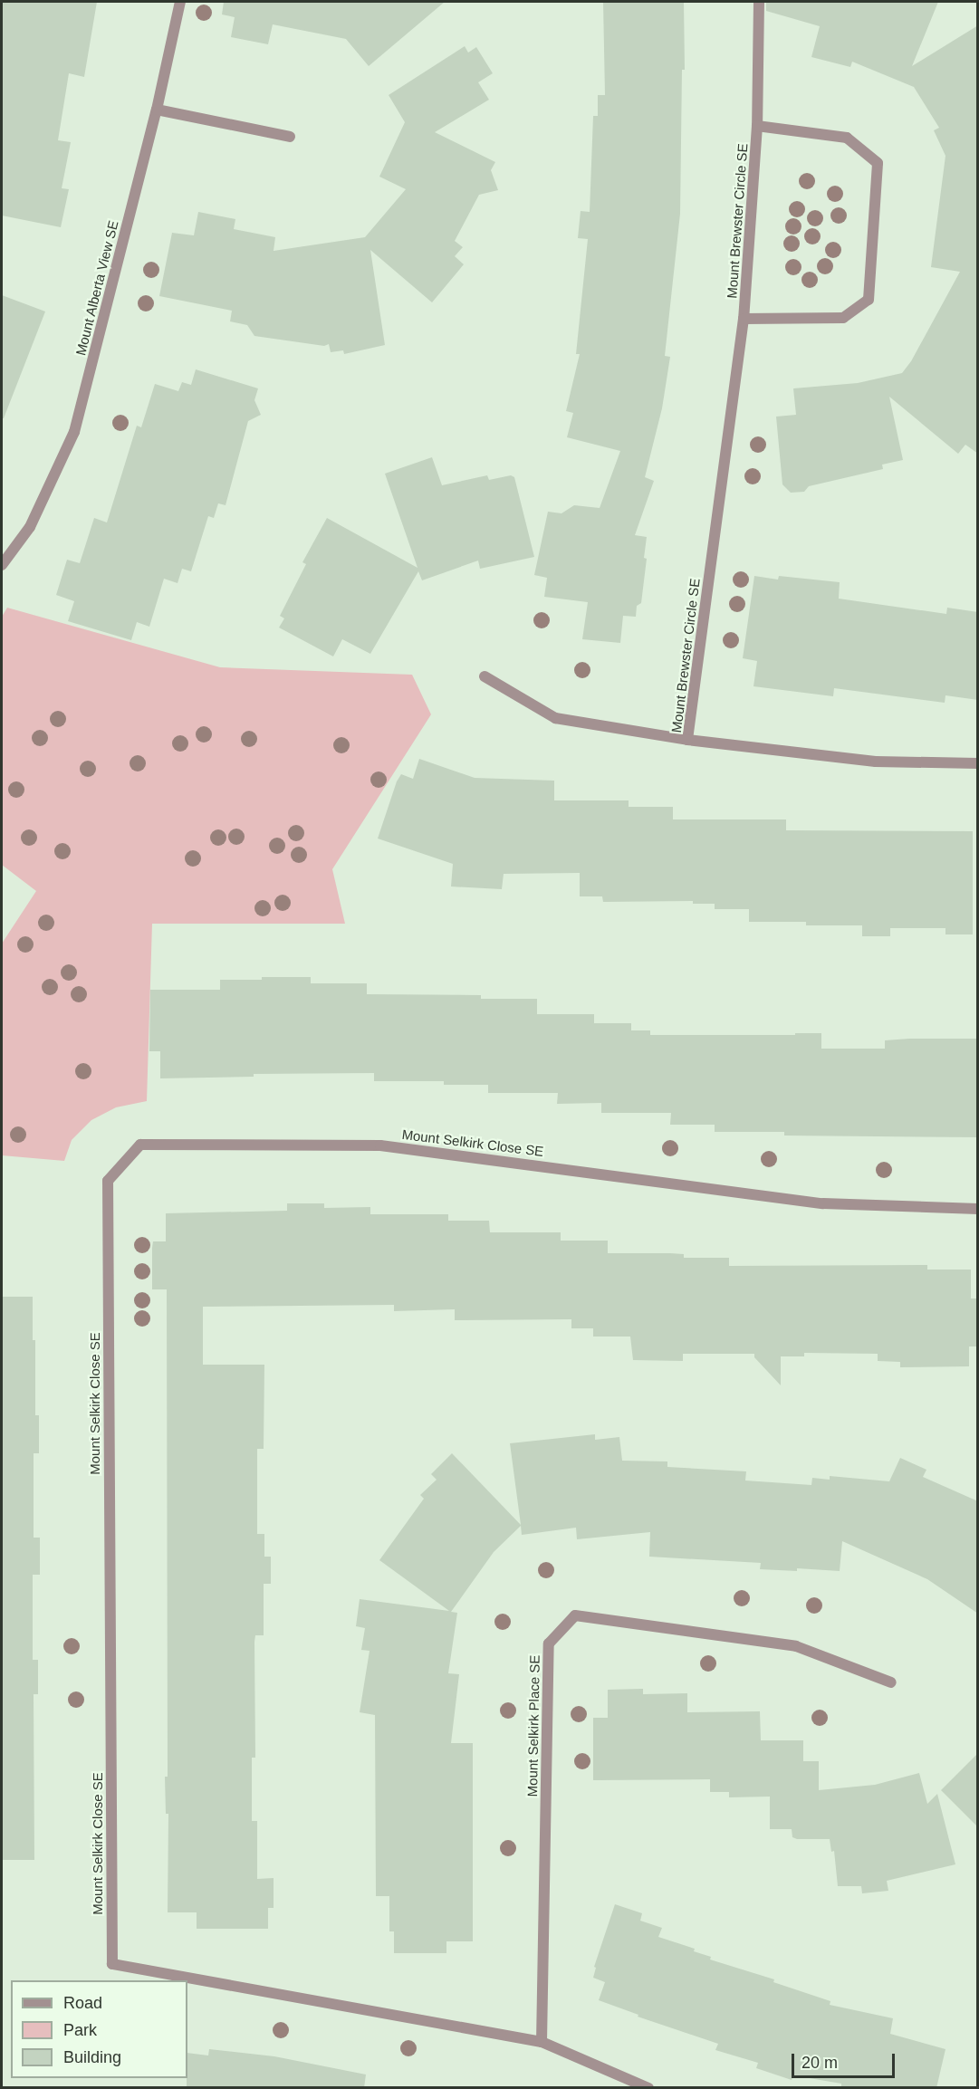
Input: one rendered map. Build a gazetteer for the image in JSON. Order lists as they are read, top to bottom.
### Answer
{
  "streets": {
    "street": [
      "Mount Brewster Circle SE",
      "Mount Alberta View SE",
      "Mount Selkirk Close SE",
      "Mount Selkirk Place SE"
    ]
  },
  "crossings": [
    ["Mount Selkirk Close SE", "Mount Selkirk Place SE"]
  ],
  "legend": ["Road", "Park", "Building"],
  "scale_bar": "20 m"
}
